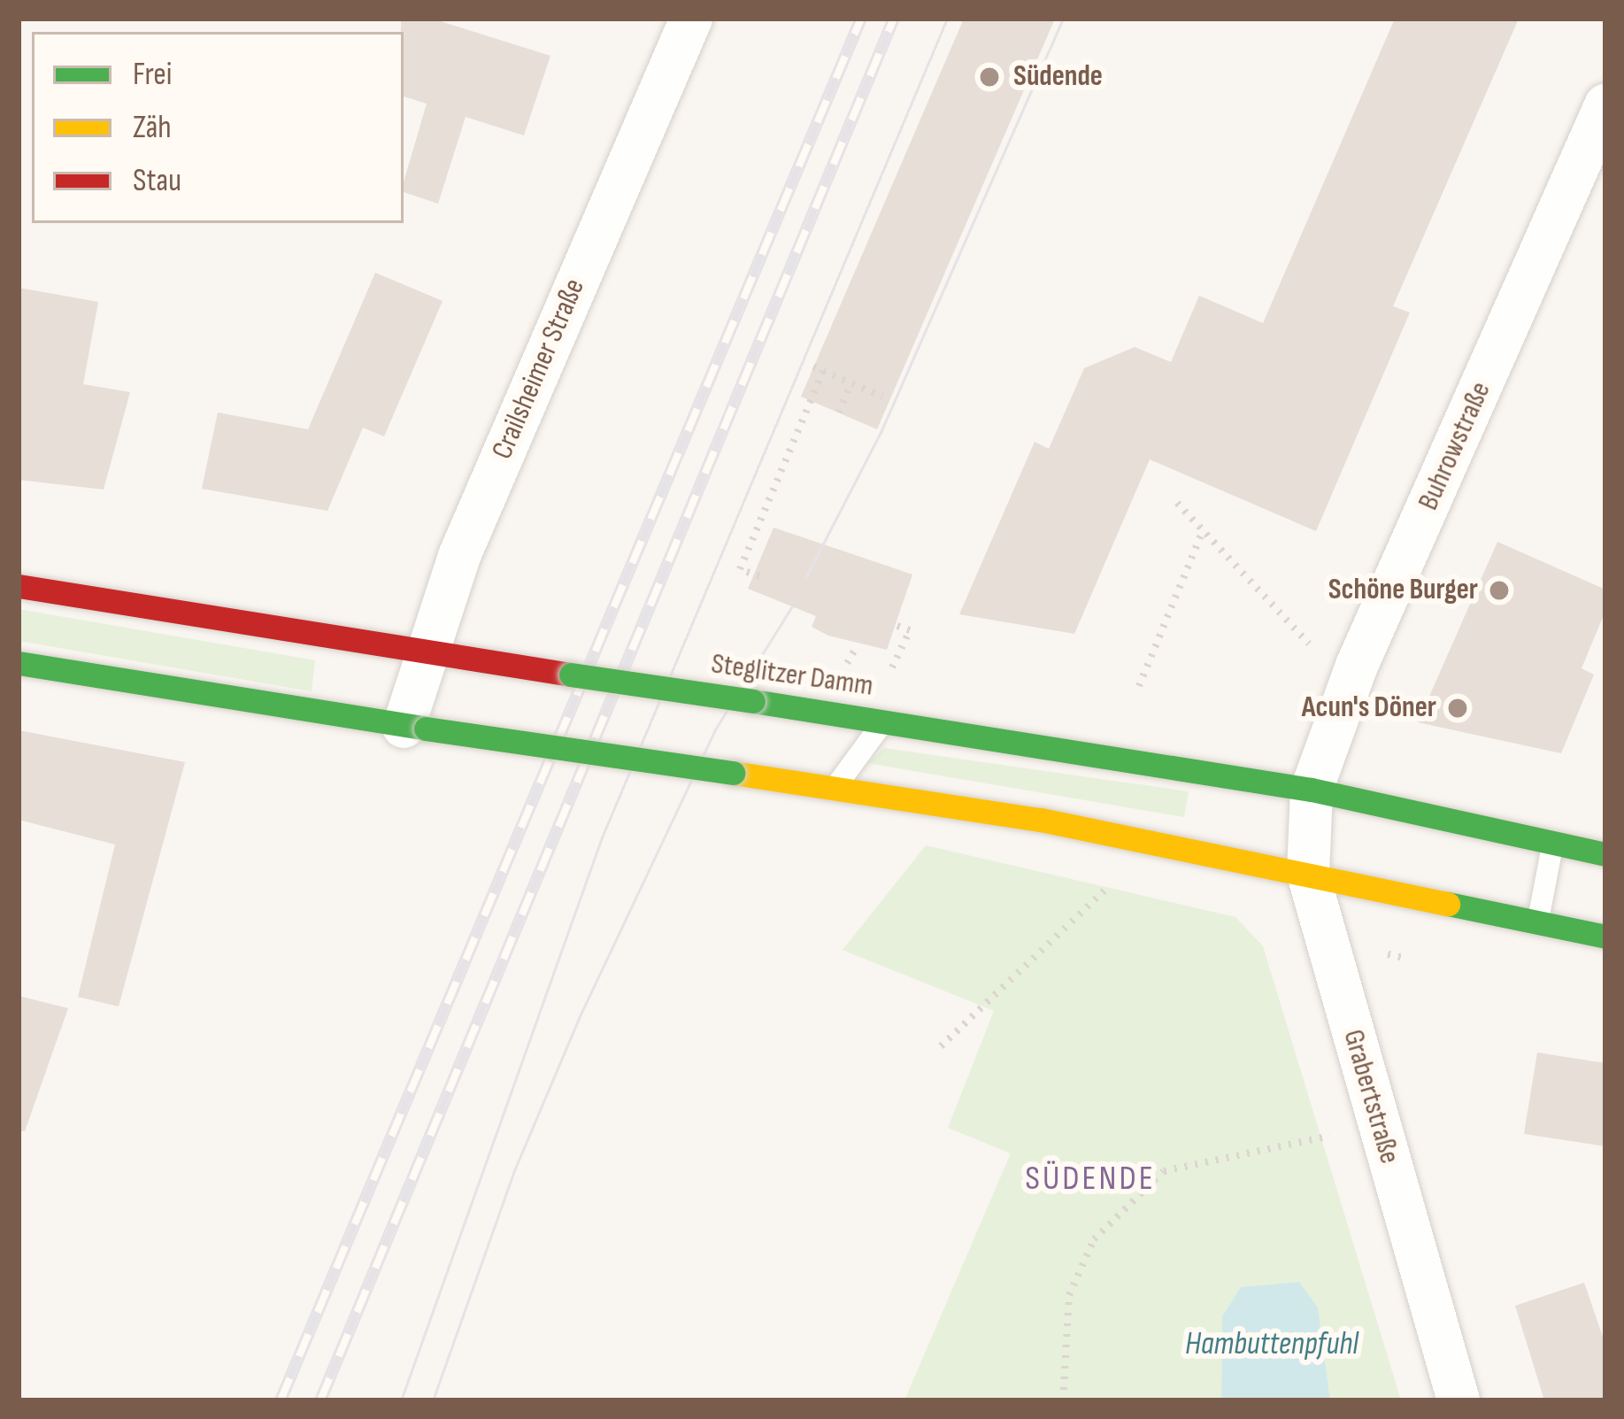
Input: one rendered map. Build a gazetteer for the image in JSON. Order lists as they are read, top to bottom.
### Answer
{
  "streets": {
    "main road": ["Steglitzer Damm"],
    "street": ["Crailsheimer Straße", "Buhrowstraße", "Grabertstraße"]
  },
  "crossings": [
    ["Crailsheimer Straße", "Steglitzer Damm"],
    ["Buhrowstraße", "Steglitzer Damm"],
    ["Buhrowstraße", "Grabertstraße"],
    ["Steglitzer Damm", "Grabertstraße"]
  ],
  "districts": ["SÜDENDE"],
  "water": ["Hambuttenpfuhl"],
  "places": ["Südende", "Schöne Burger", "Acun's Döner"],
  "legend": ["Frei", "Zäh", "Stau"]
}
